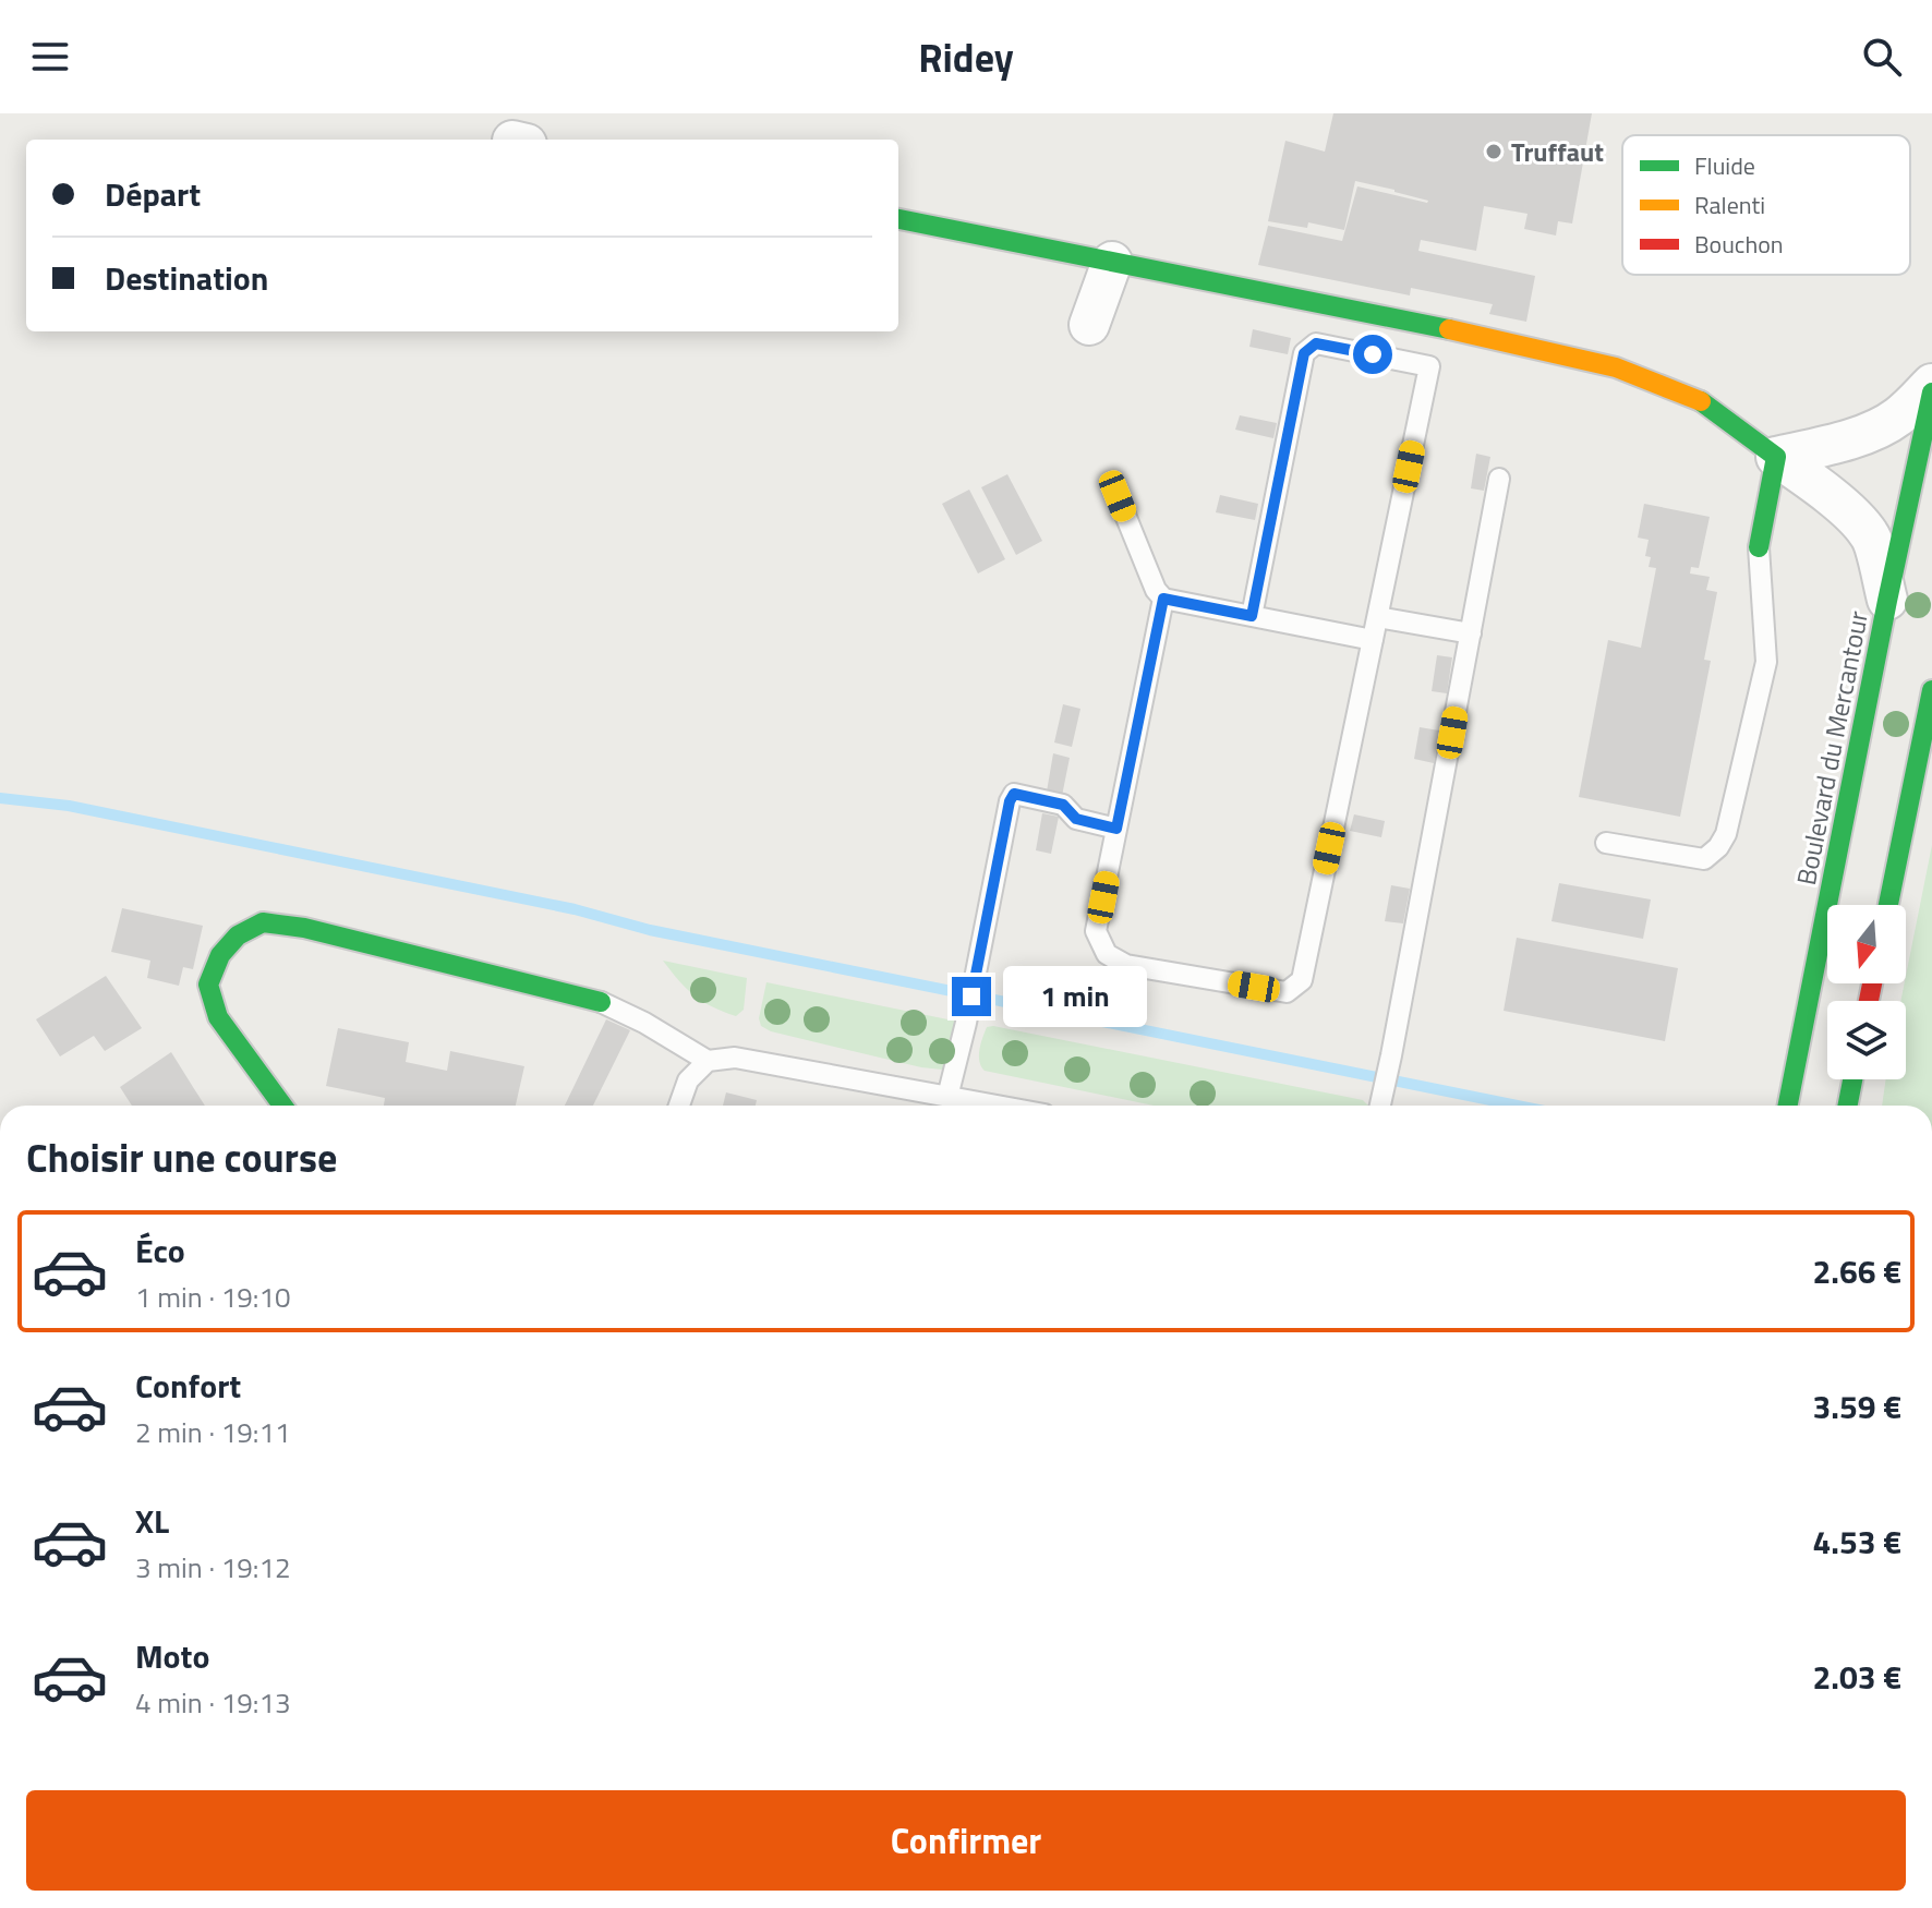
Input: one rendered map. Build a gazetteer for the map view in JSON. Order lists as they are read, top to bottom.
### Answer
{
  "streets": {
    "street": ["Boulevard du Mercantour"]
  },
  "places": ["Truffaut"],
  "legend": ["Fluide", "Ralenti", "Bouchon"],
  "north": "bottom",
  "page": {
    "header": "Ridey",
    "banner": ["Départ", "Destination"],
    "bubble": "1 min",
    "heading": "Choisir une course",
    "list": [
      {
        "name": "Éco",
        "note": "1 min · 19:10",
        "value": "2.66 €"
      },
      {
        "name": "Confort",
        "note": "2 min · 19:11",
        "value": "3.59 €"
      },
      {
        "name": "XL",
        "note": "3 min · 19:12",
        "value": "4.53 €"
      },
      {
        "name": "Moto",
        "note": "4 min · 19:13",
        "value": "2.03 €"
      }
    ],
    "buttons": "Confirmer"
  }
}
